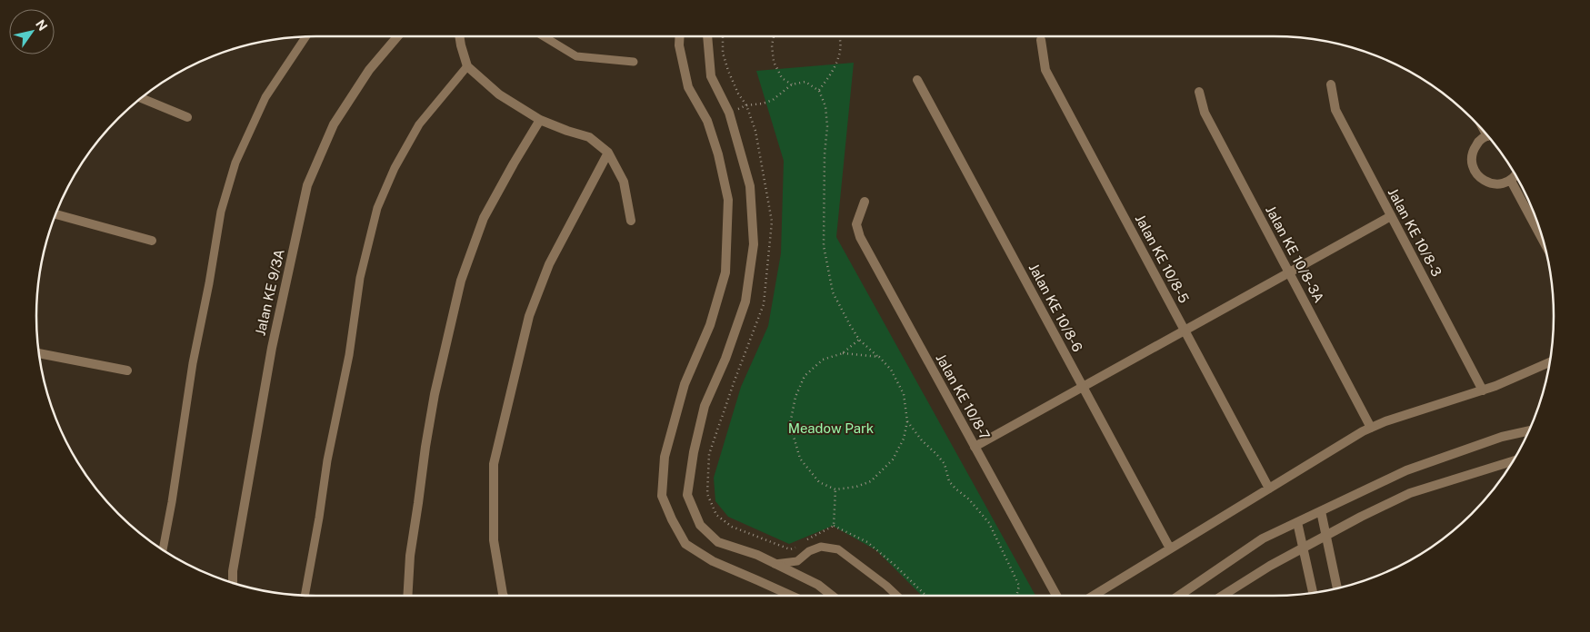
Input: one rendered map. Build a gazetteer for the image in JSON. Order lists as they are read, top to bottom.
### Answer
{
  "streets": {
    "street": [
      "Jalan KE 10/8-3",
      "Jalan KE 10/8-3A",
      "Jalan KE 10/8-5",
      "Jalan KE 9/3A",
      "Jalan KE 10/8-6",
      "Jalan KE 10/8-7"
    ]
  },
  "parks": ["Meadow Park"],
  "north": "top right"
}
